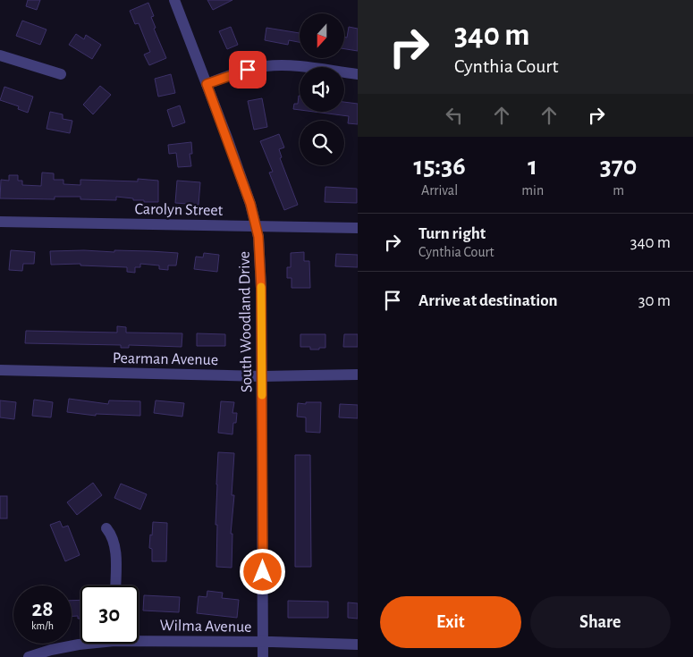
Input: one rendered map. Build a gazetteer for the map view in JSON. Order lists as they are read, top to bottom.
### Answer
{
  "streets": {
    "street": [
      "Carolyn Street",
      "South Woodland Drive",
      "Pearman Avenue",
      "Wilma Avenue"
    ]
  },
  "crossings": [
    ["Carolyn Street", "South Woodland Drive"],
    ["South Woodland Drive", "Pearman Avenue"],
    ["South Woodland Drive", "Wilma Avenue"]
  ],
  "north": "bottom",
  "page": {
    "turn": ["340 m", "Cynthia Court"],
    "eta": [
      "15:36",
      "Arrival",
      "1",
      "min",
      "370",
      "m"
    ],
    "list": [
      {
        "name": "Turn right",
        "note": "Cynthia Court",
        "value": "340 m"
      },
      {
        "name": "Arrive at destination",
        "value": "30 m"
      }
    ],
    "speed": "28 km/h",
    "limit": "30",
    "buttons": ["Exit", "Share"]
  }
}
